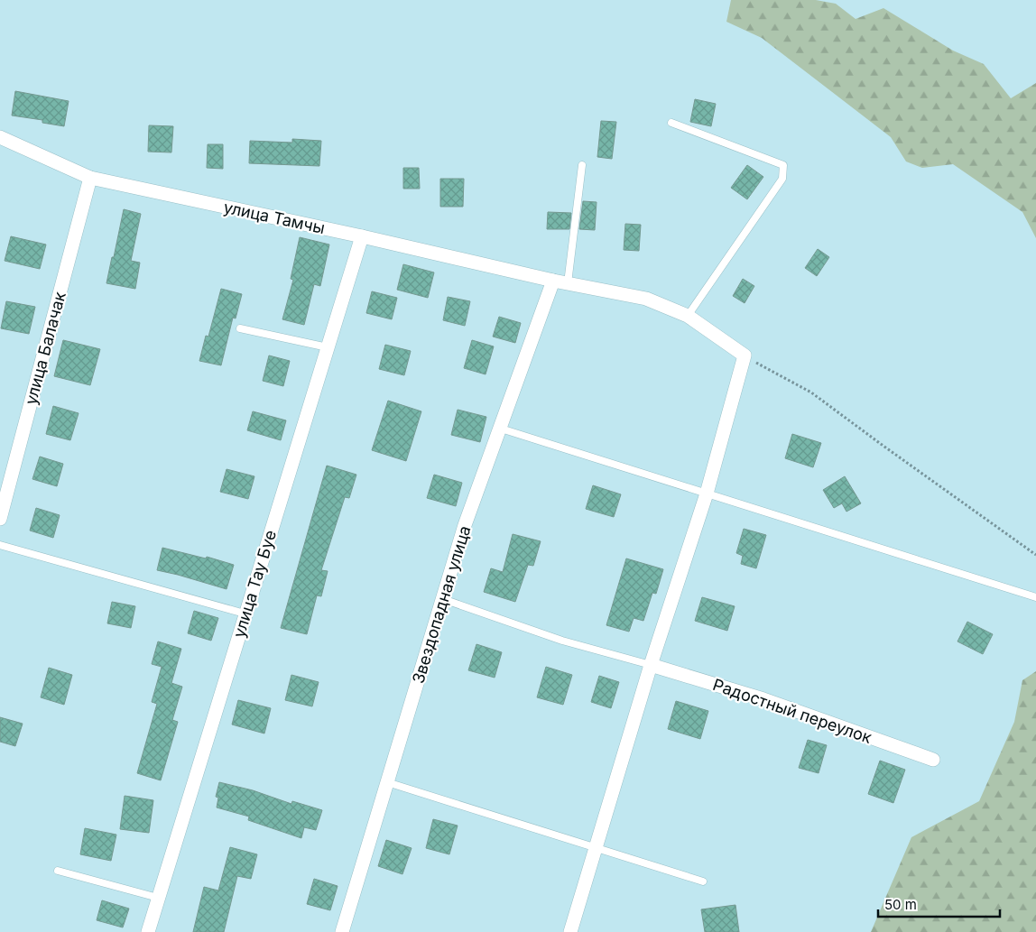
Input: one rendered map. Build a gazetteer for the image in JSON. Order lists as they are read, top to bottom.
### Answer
{
  "streets": {
    "street": [
      "улица Тамчы",
      "улица Балачак",
      "улица Тау Буе",
      "Звездопадная улица",
      "Радостный переулок"
    ]
  },
  "crossings": [
    ["улица Тамчы", "улица Балачак"],
    ["улица Тамчы", "улица Тау Буе"],
    ["улица Тамчы", "Звездопадная улица"]
  ],
  "scale_bar": "50 m"
}
